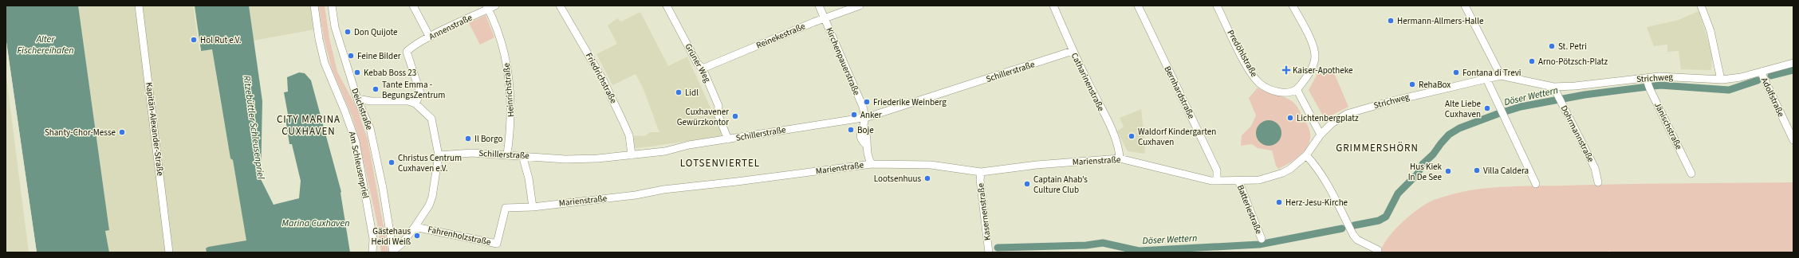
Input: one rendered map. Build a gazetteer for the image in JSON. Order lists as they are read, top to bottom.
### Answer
{
  "streets": {
    "street": [
      "Annenstraße",
      "Reinekestraße",
      "Predöhlstraße",
      "Kirchenpauerstraße",
      "Grüner Weg",
      "Schillerstraße",
      "Friedrichstraße",
      "Strichweg",
      "Catharinenstraße",
      "Heinrichstraße",
      "Bernhardstraße",
      "Adolfstraße",
      "Deichstraße",
      "Jänischstraße",
      "Kapitän-Alexander-Straße",
      "Dohrmannstraße",
      "Marienstraße",
      "Am Schleusenpriel",
      "Batteriestraße",
      "Kasernenstraße",
      "Fahrenholzstraße"
    ]
  },
  "crossings": [
    ["Annenstraße", "Heinrichstraße"],
    ["Reinekestraße", "Kirchenpauerstraße"],
    ["Reinekestraße", "Grüner Weg"],
    ["Kirchenpauerstraße", "Schillerstraße"],
    ["Kirchenpauerstraße", "Marienstraße"],
    ["Grüner Weg", "Schillerstraße"],
    ["Schillerstraße", "Friedrichstraße"],
    ["Schillerstraße", "Catharinenstraße"],
    ["Schillerstraße", "Heinrichstraße"],
    ["Strichweg", "Bernhardstraße"],
    ["Strichweg", "Adolfstraße"],
    ["Strichweg", "Jänischstraße"],
    ["Strichweg", "Dohrmannstraße"],
    ["Strichweg", "Marienstraße"],
    ["Strichweg", "Batteriestraße"],
    ["Catharinenstraße", "Marienstraße"],
    ["Marienstraße", "Kasernenstraße"],
    ["Marienstraße", "Fahrenholzstraße"]
  ],
  "districts": ["CITY MARINA CUXHAVEN", "GRIMMERSHÖRN", "LOTSENVIERTEL"],
  "water": [
    "Alter Fischereihafen",
    "Döser Wettern",
    "Ritzebüttler Schleusenpriel",
    "Marina Cuxhaven"
  ],
  "places": {
    "other": [
      "Hermann-Allmers-Halle",
      "Don Quijote",
      "Hol Rut e.V.",
      "St. Petri",
      "Feine Bilder",
      "Arno-Pötzsch-Platz",
      "Kebab Boss 23",
      "Fontana di Trevi",
      "RehaBox",
      "Tante Emma - BegungsZentrum",
      "Lidl",
      "Friederike Weinberg",
      "Alte Liebe Cuxhaven",
      "Anker",
      "Cuxhavener Gewürzkontor",
      "Lichtenbergplatz",
      "Boje",
      "Shanty-Chor-Messe",
      "Waldorf Kindergarten Cuxhaven",
      "Il Borgo",
      "Christus Centrum Cuxhaven e.V.",
      "Villa Caldera",
      "Hus Kiek In De See",
      "Lootsenhuus",
      "Captain Ahab’s Culture Club",
      "Herz-Jesu-Kirche",
      "Gästehaus Heidi Weiß"
    ],
    "health": ["Kaiser-Apotheke"]
  }
}
